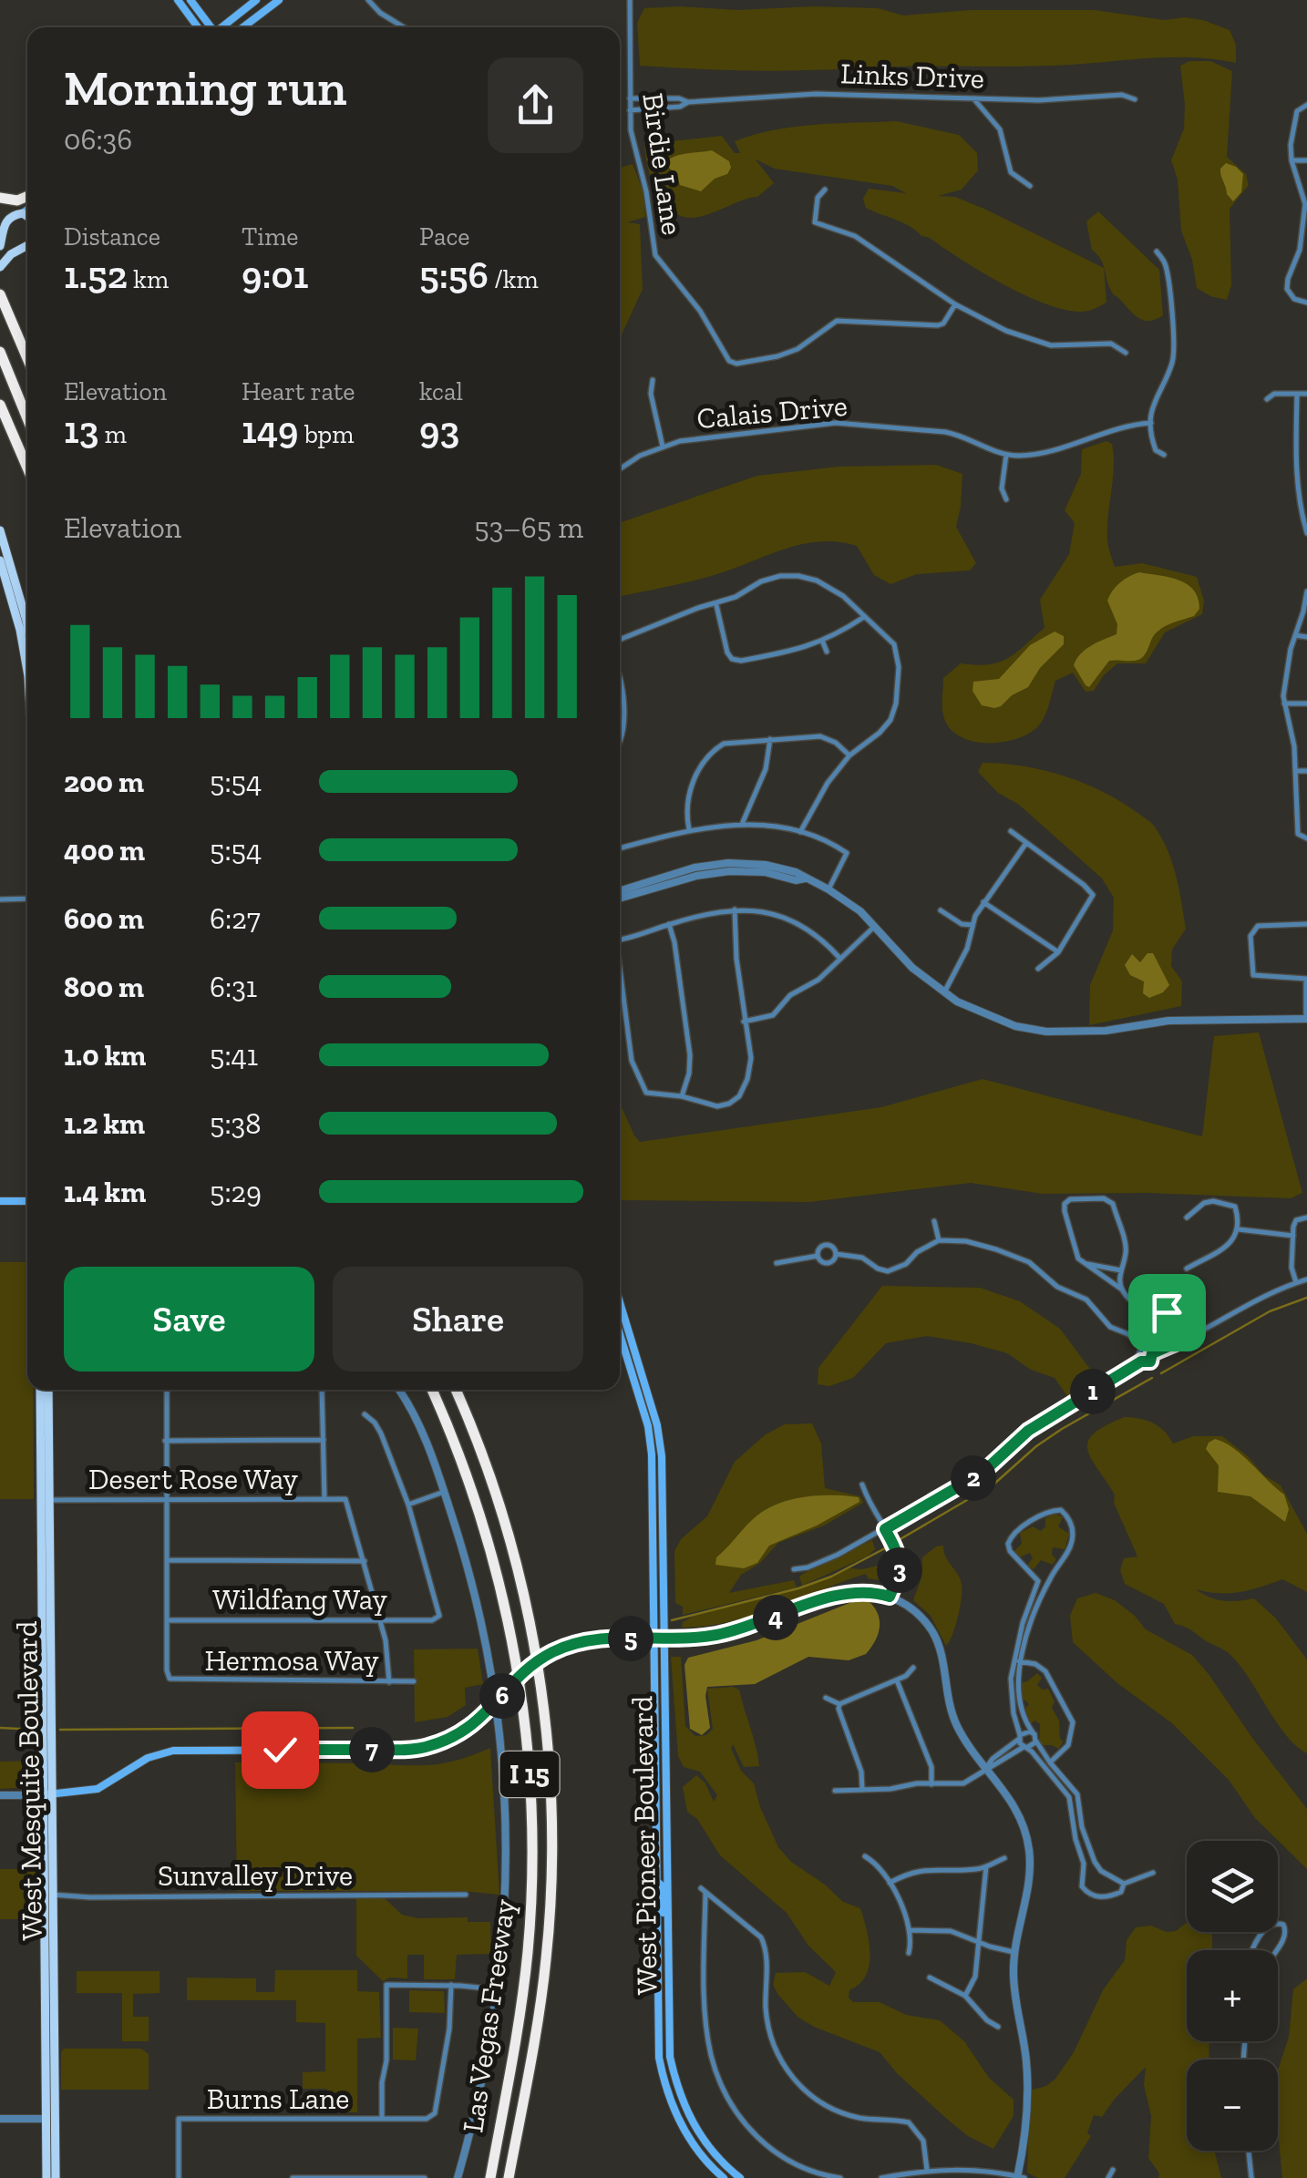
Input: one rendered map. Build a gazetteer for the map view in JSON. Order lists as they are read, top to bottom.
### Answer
{
  "streets": {
    "highway": ["I 15", "Las Vegas Freeway"],
    "main road": ["West Mesquite Boulevard", "West Pioneer Boulevard"],
    "street": [
      "Links Drive",
      "Birdie Lane",
      "Calais Drive",
      "Desert Rose Way",
      "Wildfang Way",
      "Hermosa Way",
      "Sunvalley Drive",
      "Burns Lane"
    ]
  },
  "crossings": [
    ["Links Drive", "Birdie Lane"],
    ["Desert Rose Way", "West Mesquite Boulevard"],
    ["Wildfang Way", "Hermosa Way"],
    ["West Mesquite Boulevard", "Sunvalley Drive"]
  ],
  "page": {
    "heading": ["Morning run", "06:36"],
    "stats": [
      ["Distance", "1.52 km"],
      ["Time", "9:01"],
      ["Pace", "5:56 /km"],
      ["Elevation", "13 m"],
      ["Heart rate", "149 bpm"],
      ["kcal", "93"]
    ],
    "chart": ["Elevation", "53–65 m"],
    "list": [
      {
        "name": "200 m",
        "note": "5:54"
      },
      {
        "name": "400 m",
        "note": "5:54"
      },
      {
        "name": "600 m",
        "note": "6:27"
      },
      {
        "name": "800 m",
        "note": "6:31"
      },
      {
        "name": "1.0 km",
        "note": "5:41"
      },
      {
        "name": "1.2 km",
        "note": "5:38"
      },
      {
        "name": "1.4 km",
        "note": "5:29"
      }
    ],
    "buttons": ["Save", "Share"],
    "pins": [
      "1",
      "2",
      "3",
      "4",
      "5",
      "6",
      "7"
    ],
    "map_buttons": ["+", "−"]
  }
}
